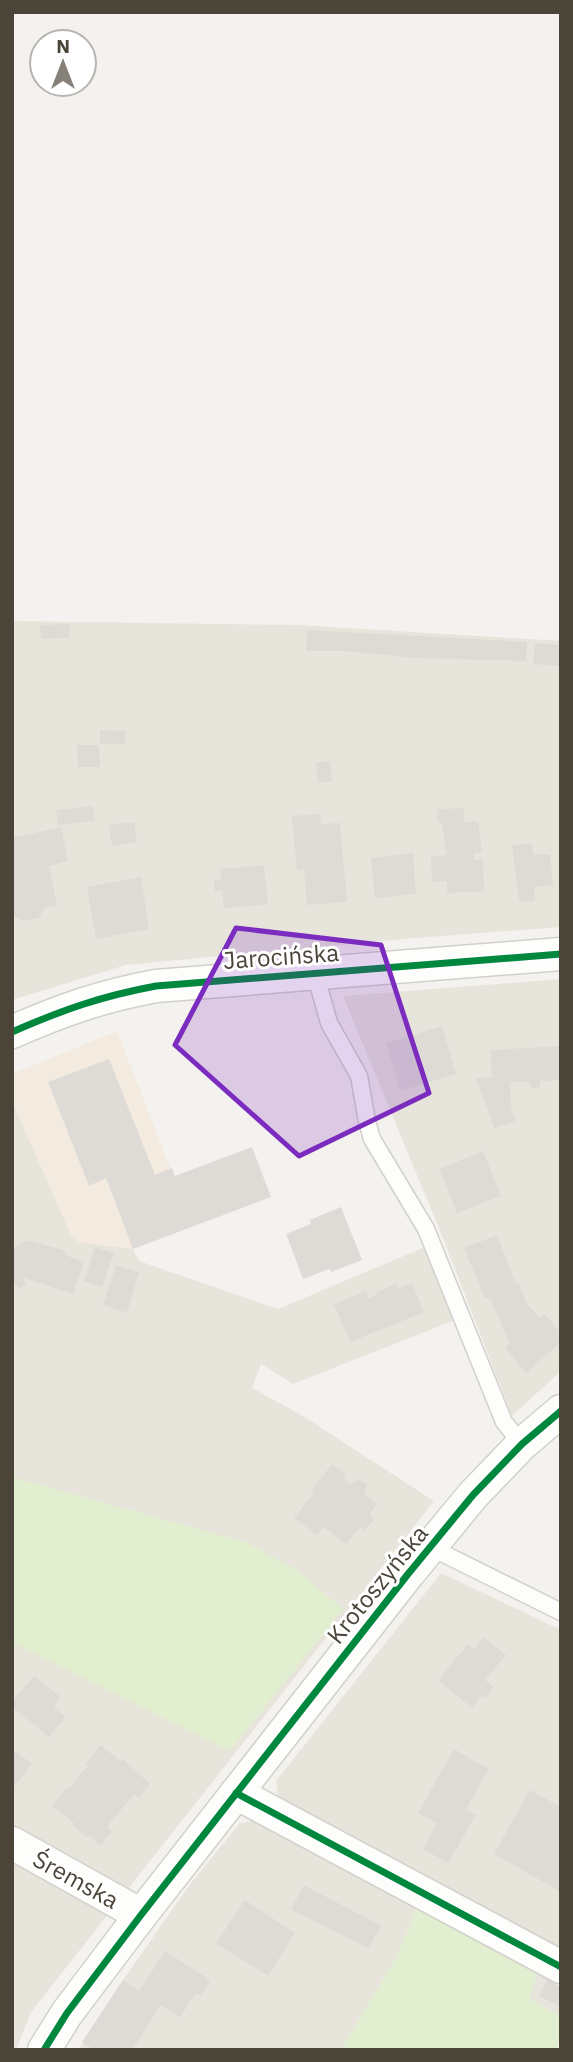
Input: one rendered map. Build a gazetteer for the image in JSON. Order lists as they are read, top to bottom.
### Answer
{
  "streets": {
    "street": ["Jarocińska", "Krotoszyńska", "Śremska"]
  },
  "crossings": [
    ["Krotoszyńska", "Śremska"]
  ],
  "north": "top"
}
